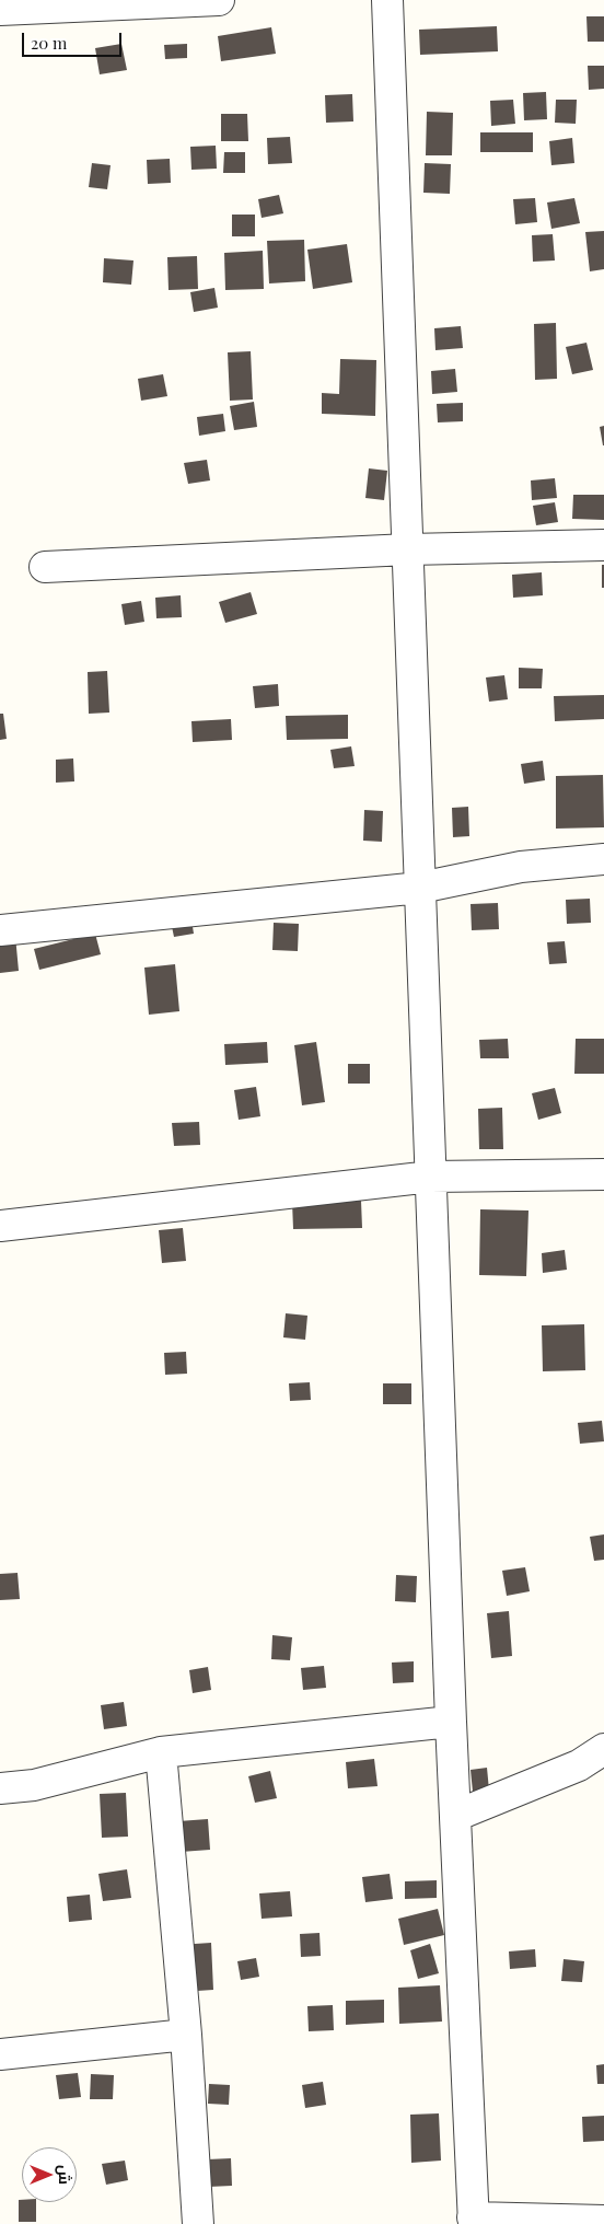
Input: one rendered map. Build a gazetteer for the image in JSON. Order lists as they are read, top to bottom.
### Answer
{
  "scale_bar": "20 m",
  "north": "right"
}
